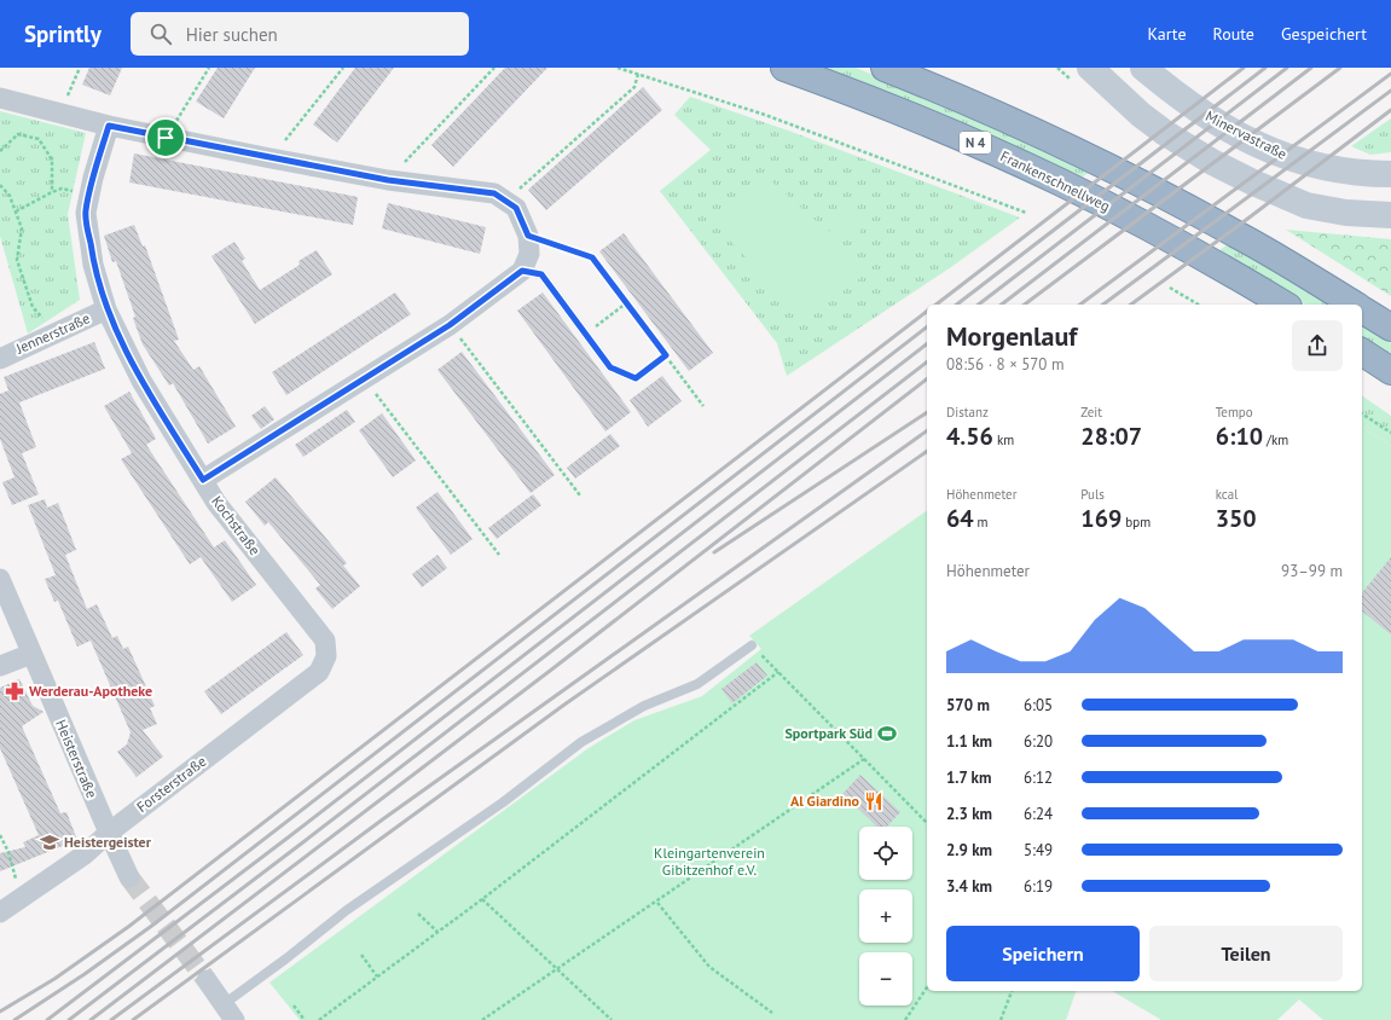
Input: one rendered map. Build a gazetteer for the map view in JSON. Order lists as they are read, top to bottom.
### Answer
{
  "streets": {
    "highway": ["N 4", "Frankenschnellweg"],
    "main road": ["Minervastraße"],
    "street": [
      "Jennerstraße",
      "Kochstraße",
      "Heisterstraße",
      "Forsterstraße"
    ]
  },
  "crossings": [
    ["Jennerstraße", "Kochstraße"],
    ["Kochstraße", "Forsterstraße"],
    ["Heisterstraße", "Forsterstraße"]
  ],
  "parks": ["Kleingartenverein Gibitzenhof e.V."],
  "places": {
    "pharmacy": ["Werderau-Apotheke"],
    "sports": ["Sportpark Süd"],
    "restaurant": ["Al Giardino"],
    "school or university": ["Heistergeister"]
  },
  "page": {
    "header": "Sprintly",
    "search": "Hier suchen",
    "nav": ["Karte", "Route", "Gespeichert"],
    "heading": ["Morgenlauf", "08:56 · 8 × 570 m"],
    "stats": [
      ["Distanz", "4.56 km"],
      ["Zeit", "28:07"],
      ["Tempo", "6:10 /km"],
      ["Höhenmeter", "64 m"],
      ["Puls", "169 bpm"],
      ["kcal", "350"]
    ],
    "chart": ["Höhenmeter", "93–99 m"],
    "list": [
      {
        "name": "570 m",
        "note": "6:05"
      },
      {
        "name": "1.1 km",
        "note": "6:20"
      },
      {
        "name": "1.7 km",
        "note": "6:12"
      },
      {
        "name": "2.3 km",
        "note": "6:24"
      },
      {
        "name": "2.9 km",
        "note": "5:49"
      },
      {
        "name": "3.4 km",
        "note": "6:19"
      }
    ],
    "map_buttons": ["+", "−"],
    "buttons": ["Speichern", "Teilen"]
  }
}
